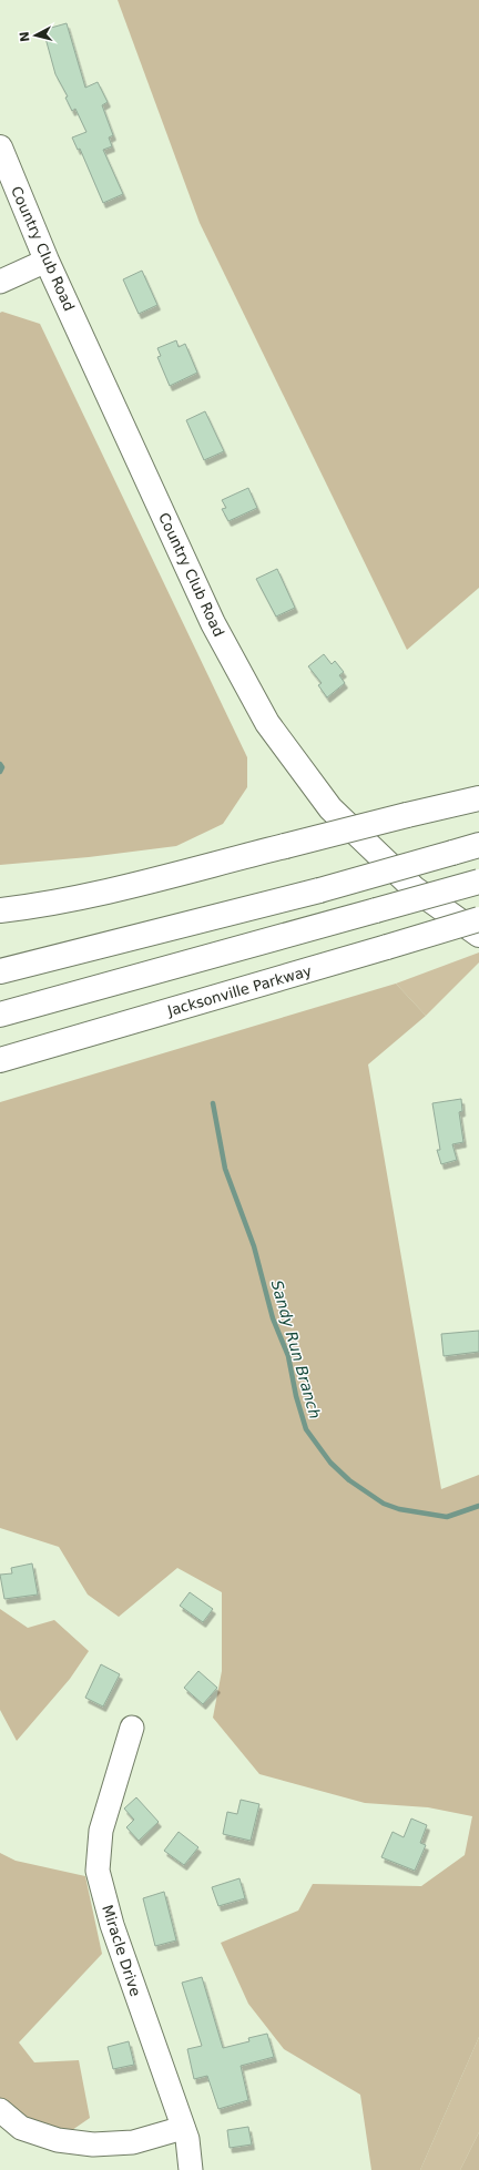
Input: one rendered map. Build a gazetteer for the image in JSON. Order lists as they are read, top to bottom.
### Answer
{
  "streets": {
    "main road": ["Country Club Road", "Jacksonville Parkway"],
    "street": ["Miracle Drive"]
  },
  "water": ["Sandy Run Branch"],
  "north": "left"
}
